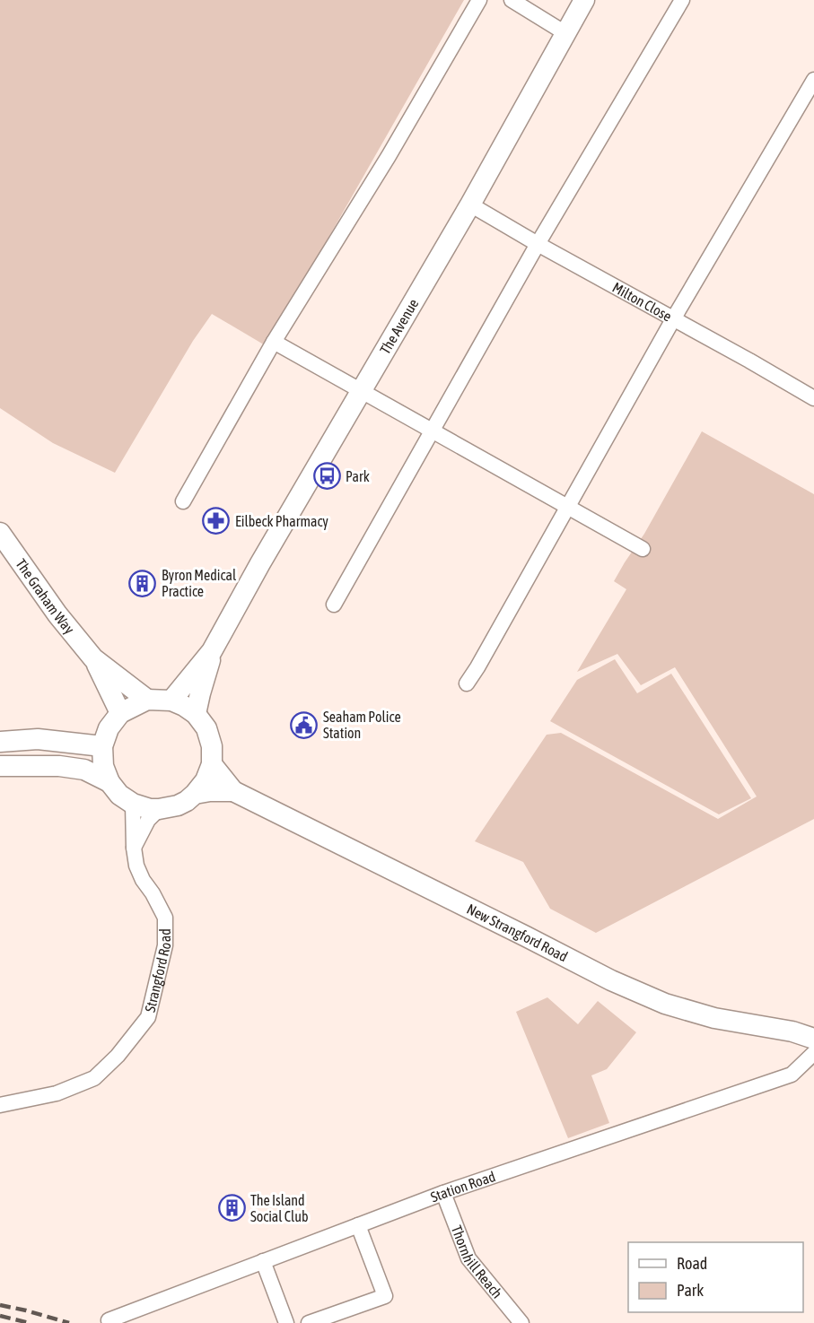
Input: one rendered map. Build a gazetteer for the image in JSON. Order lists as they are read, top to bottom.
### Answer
{
  "streets": {
    "main road": ["The Avenue", "The Graham Way", "New Strangford Road"],
    "street": [
      "Milton Close",
      "Strangford Road",
      "Station Road",
      "Thornhill Reach"
    ]
  },
  "crossings": [
    ["Milton Close", "The Avenue"],
    ["The Avenue", "The Graham Way"],
    ["The Avenue", "New Strangford Road"],
    ["The Avenue", "Strangford Road"],
    ["The Graham Way", "New Strangford Road"],
    ["The Graham Way", "Strangford Road"],
    ["New Strangford Road", "Strangford Road"],
    ["Station Road", "Thornhill Reach"]
  ],
  "places": {
    "bus stop": ["Park"],
    "pharmacy": ["Eilbeck Pharmacy"],
    "building": ["Byron Medical Practice", "The Island Social Club"],
    "public building": ["Seaham Police Station"]
  },
  "legend": ["Road", "Park"]
}
